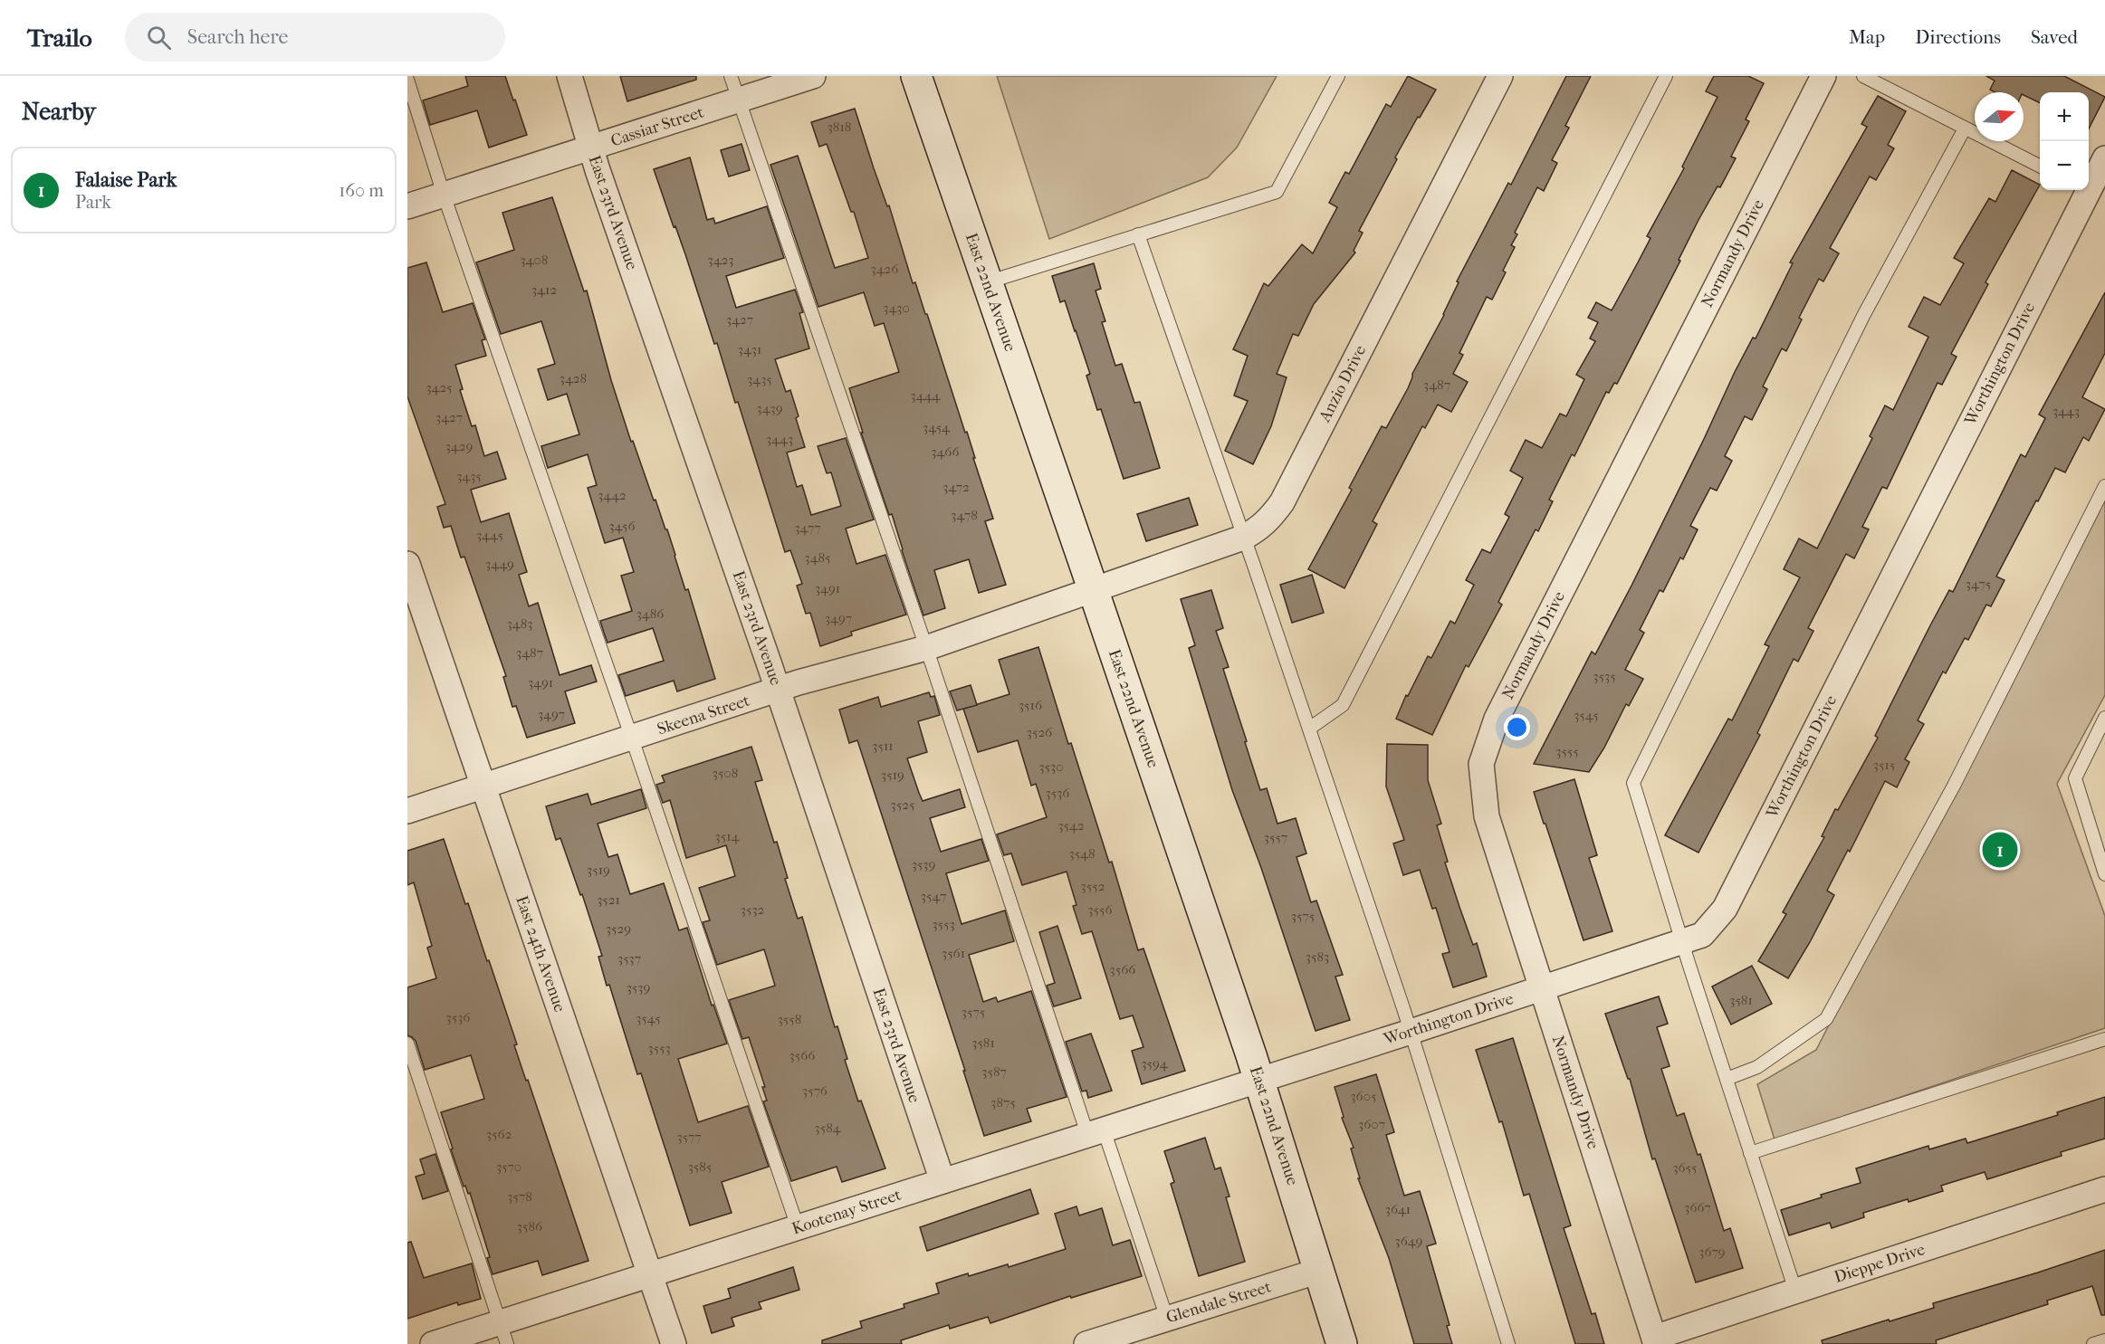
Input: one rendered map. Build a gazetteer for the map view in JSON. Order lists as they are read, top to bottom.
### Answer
{
  "streets": {
    "street": [
      "Cassiar Street",
      "East 23rd Avenue",
      "Normandy Drive",
      "East 22nd Avenue",
      "Worthington Drive",
      "Anzio Drive",
      "Skeena Street",
      "East 24th Avenue",
      "Kootenay Street",
      "Dieppe Drive",
      "Glendale Street"
    ]
  },
  "crossings": [
    ["Cassiar Street", "East 23rd Avenue"],
    ["East 23rd Avenue", "Skeena Street"],
    ["East 23rd Avenue", "Kootenay Street"],
    ["Normandy Drive", "Worthington Drive"],
    ["Normandy Drive", "Dieppe Drive"],
    ["East 22nd Avenue", "Worthington Drive"],
    ["East 22nd Avenue", "Anzio Drive"],
    ["East 22nd Avenue", "Skeena Street"],
    ["East 22nd Avenue", "Kootenay Street"],
    ["East 22nd Avenue", "Glendale Street"],
    ["Worthington Drive", "Kootenay Street"],
    ["Anzio Drive", "Skeena Street"],
    ["Skeena Street", "East 24th Avenue"],
    ["East 24th Avenue", "Kootenay Street"]
  ],
  "house_numbers": [
    "3818",
    "3408",
    "3423",
    "3426",
    "3412",
    "3430",
    "3427",
    "3431",
    "3428",
    "3435",
    "3487",
    "3425",
    "3444",
    "3439",
    "3443",
    "3427",
    "3454",
    "3443",
    "3429",
    "3466",
    "3435",
    "3472",
    "3442",
    "3478",
    "3456",
    "3477",
    "3445",
    "3485",
    "3449",
    "3475",
    "3491",
    "3486",
    "3497",
    "3483",
    "3487",
    "3535",
    "3491",
    "3516",
    "3497",
    "3545",
    "3526",
    "3511",
    "3555",
    "3515",
    "3530",
    "3508",
    "3519",
    "3536",
    "3525",
    "3542",
    "3514",
    "3557",
    "3548",
    "3539",
    "3519",
    "3552",
    "3547",
    "3521",
    "3532",
    "3556",
    "3575",
    "3553",
    "3529",
    "3561",
    "3583",
    "3537",
    "3566",
    "3539",
    "3581",
    "3575",
    "3536",
    "3545",
    "3558",
    "3581",
    "3553",
    "3566",
    "3594",
    "3587",
    "3576",
    "3605",
    "3875",
    "3607",
    "3584",
    "3562",
    "3577",
    "3570",
    "3585",
    "3655",
    "3578",
    "3667",
    "3641",
    "3586",
    "3649",
    "3679"
  ],
  "north": "right",
  "page": {
    "header": "Trailo",
    "search": "Search here",
    "nav": ["Map", "Directions", "Saved"],
    "heading": "Nearby",
    "map_buttons": ["+", "−"],
    "list": [
      {
        "mark": "1",
        "name": "Falaise Park",
        "note": "Park",
        "value": "160 m"
      }
    ],
    "pins": "1"
  }
}
